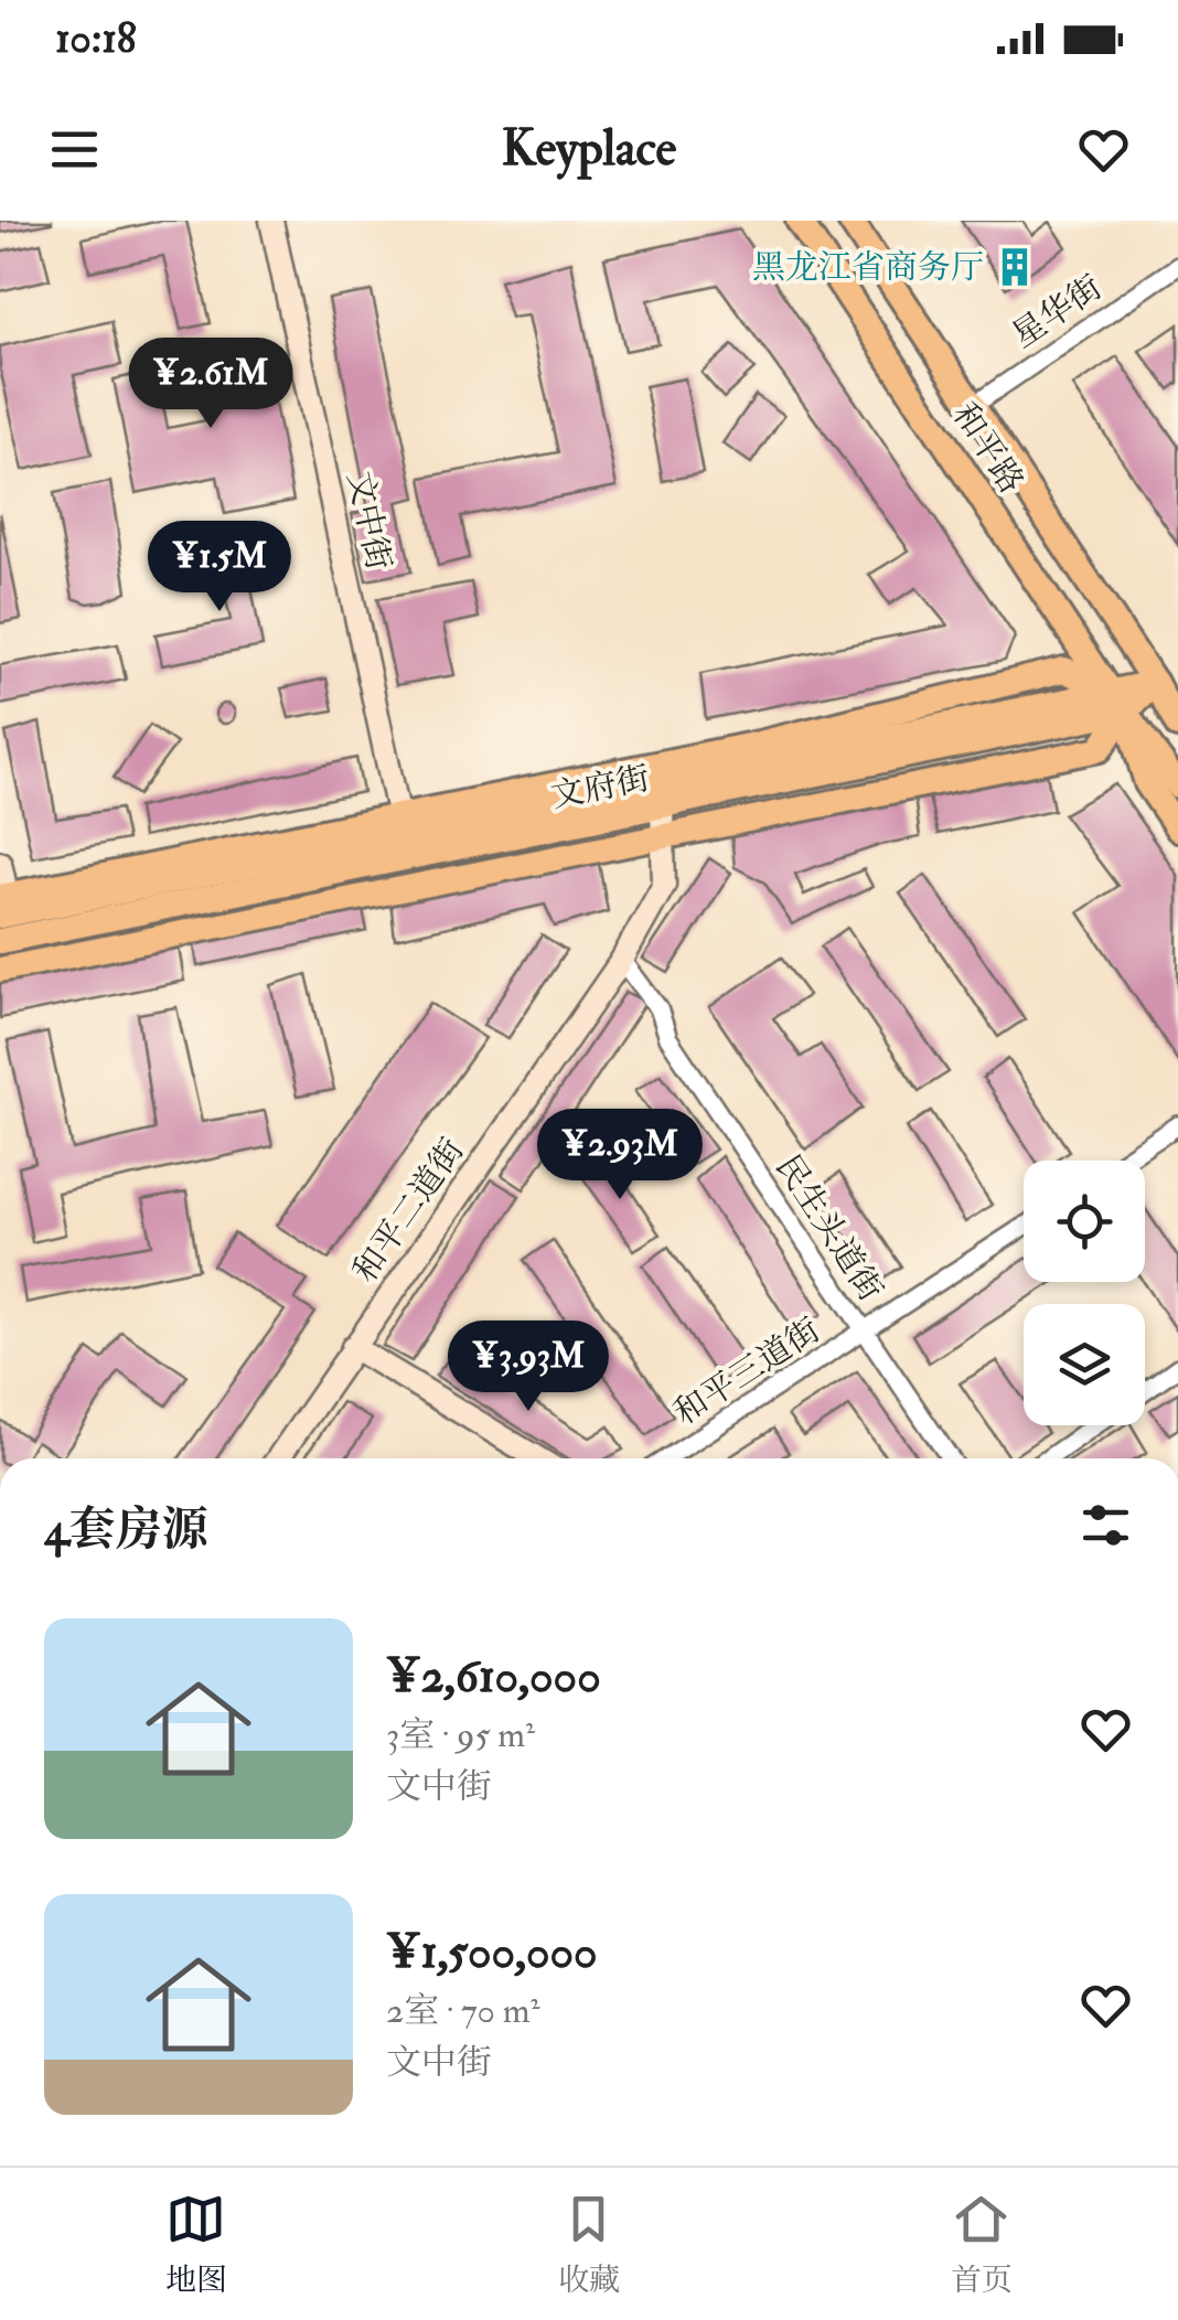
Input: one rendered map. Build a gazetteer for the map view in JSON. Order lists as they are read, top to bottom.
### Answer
{
  "streets": {
    "main road": ["和平路", "文府街"],
    "street": [
      "星华街",
      "文中街",
      "和平二道街",
      "民生头道街",
      "和平三道街"
    ]
  },
  "crossings": [
    ["星华街", "和平路"],
    ["和平路", "文府街"],
    ["文中街", "文府街"],
    ["文府街", "和平二道街"],
    ["和平二道街", "民生头道街"],
    ["民生头道街", "和平三道街"]
  ],
  "places": {
    "building": ["黑龙江省商务厅"]
  },
  "page": {
    "status": "10:18",
    "header": "Keyplace",
    "price": [
      "¥2.61M",
      "¥1.5M",
      "¥2.93M",
      "¥3.93M"
    ],
    "heading": "4套房源",
    "list": [
      {
        "name": "¥2,610,000",
        "note": "3室 · 95 m² · 文中街"
      },
      {
        "name": "¥1,500,000",
        "note": "2室 · 70 m² · 文中街"
      }
    ],
    "tabs": ["地图", "收藏", "首页"]
  }
}
